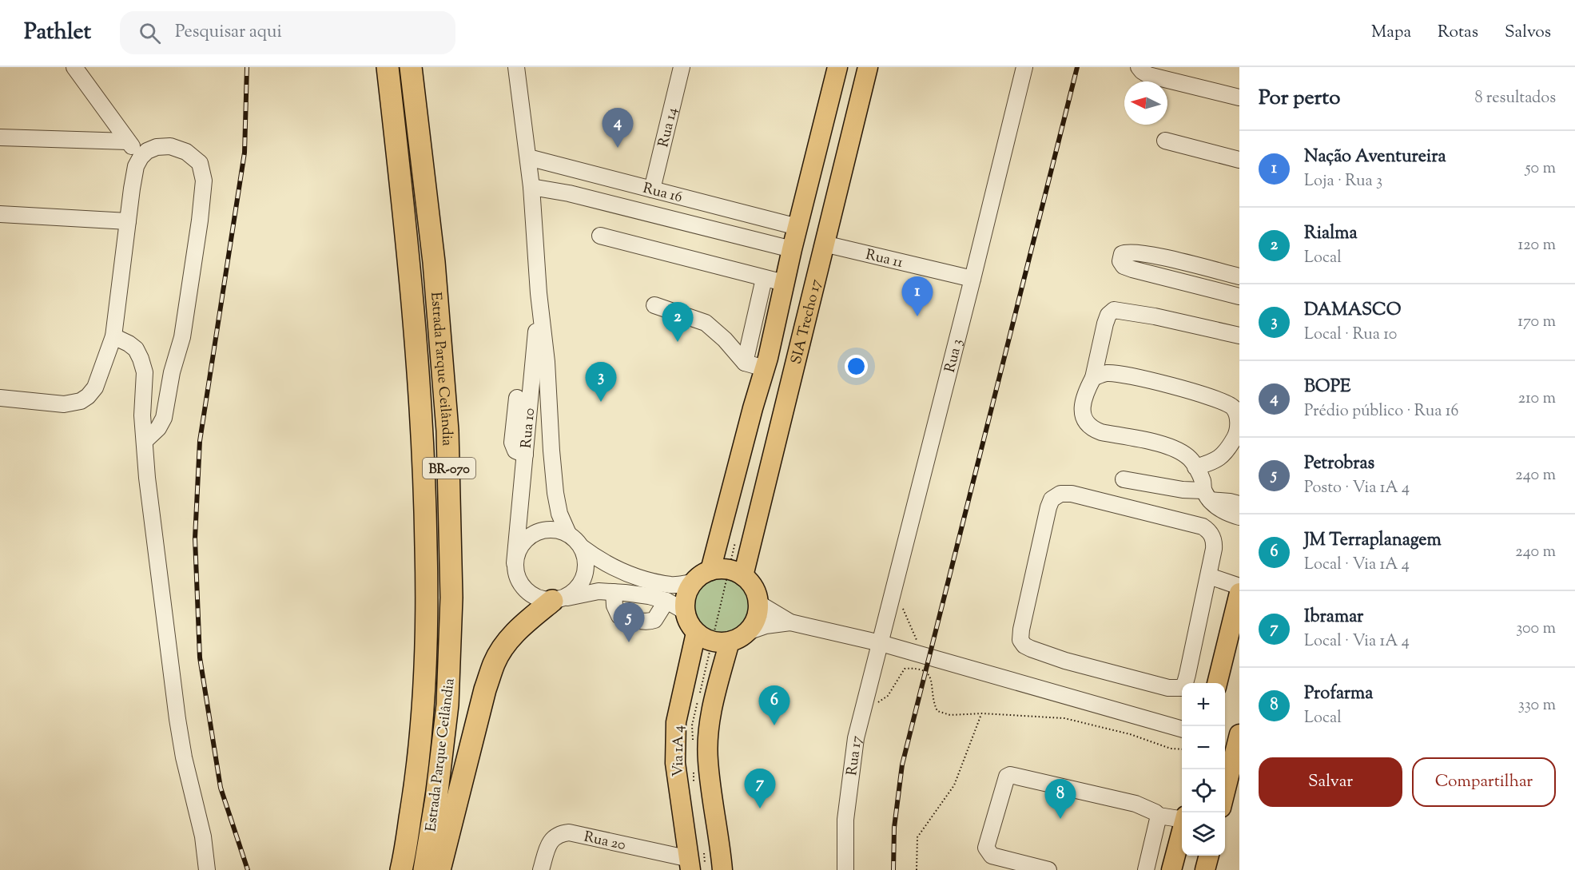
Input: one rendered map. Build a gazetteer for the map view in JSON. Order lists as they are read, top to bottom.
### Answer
{
  "streets": {
    "highway": ["Estrada Parque Ceilândia", "BR-070"],
    "main road": ["SIA Trecho 17", "Via 1A 4"],
    "street": [
      "Rua 14",
      "Rua 16",
      "Rua 11",
      "Rua 3",
      "Rua 10",
      "Rua 17",
      "Rua 20"
    ]
  },
  "crossings": [
    ["Rua 14", "Rua 16"],
    ["Rua 16", "SIA Trecho 17"],
    ["Rua 16", "Rua 10"],
    ["Rua 11", "SIA Trecho 17"],
    ["Rua 11", "Rua 3"],
    ["SIA Trecho 17", "Via 1A 4"],
    ["Rua 3", "Rua 17"],
    ["Via 1A 4", "Rua 20"]
  ],
  "north": "left",
  "page": {
    "header": "Pathlet",
    "search": "Pesquisar aqui",
    "nav": ["Mapa", "Rotas", "Salvos"],
    "heading": ["Por perto", "8 resultados"],
    "pins": [
      "4",
      "1",
      "2",
      "3",
      "5",
      "6",
      "7",
      "8"
    ],
    "list": [
      {
        "mark": "1",
        "name": "Nação Aventureira",
        "note": "Loja · Rua 3",
        "value": "50 m"
      },
      {
        "mark": "2",
        "name": "Rialma",
        "note": "Local",
        "value": "120 m"
      },
      {
        "mark": "3",
        "name": "DAMASCO",
        "note": "Local · Rua 10",
        "value": "170 m"
      },
      {
        "mark": "4",
        "name": "BOPE",
        "note": "Prédio público · Rua 16",
        "value": "210 m"
      },
      {
        "mark": "5",
        "name": "Petrobras",
        "note": "Posto · Via 1A 4",
        "value": "240 m"
      },
      {
        "mark": "6",
        "name": "JM Terraplanagem",
        "note": "Local · Via 1A 4",
        "value": "240 m"
      },
      {
        "mark": "7",
        "name": "Ibramar",
        "note": "Local · Via 1A 4",
        "value": "300 m"
      },
      {
        "mark": "8",
        "name": "Profarma",
        "note": "Local",
        "value": "330 m"
      }
    ],
    "map_buttons": ["+", "−"],
    "buttons": ["Salvar", "Compartilhar"]
  }
}
